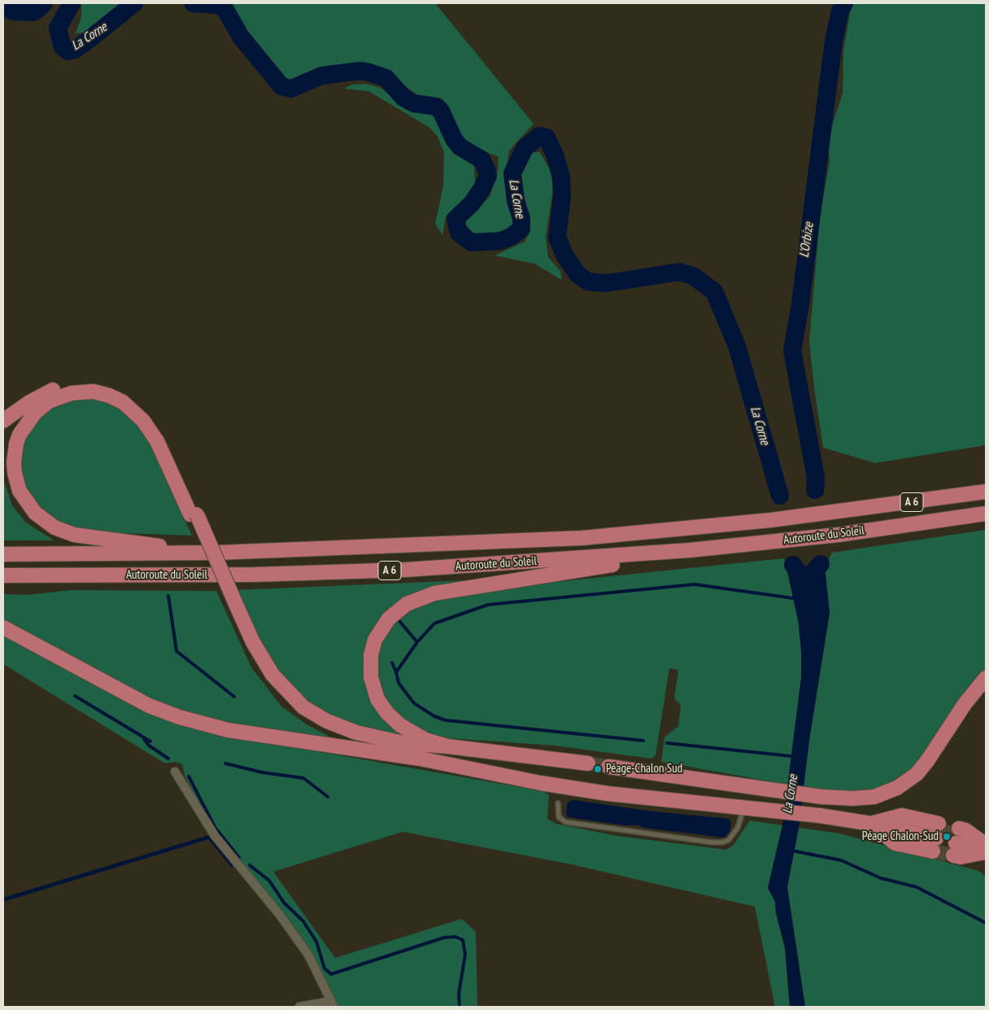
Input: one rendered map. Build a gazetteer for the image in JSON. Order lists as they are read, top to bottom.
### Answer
{
  "streets": {
    "highway": ["A 6", "Autoroute du Soleil"]
  },
  "water": ["La Corne", "L'Orbize"],
  "places": ["Péage-Chalon Sud", "Péage Chalon-Sud"]
}
